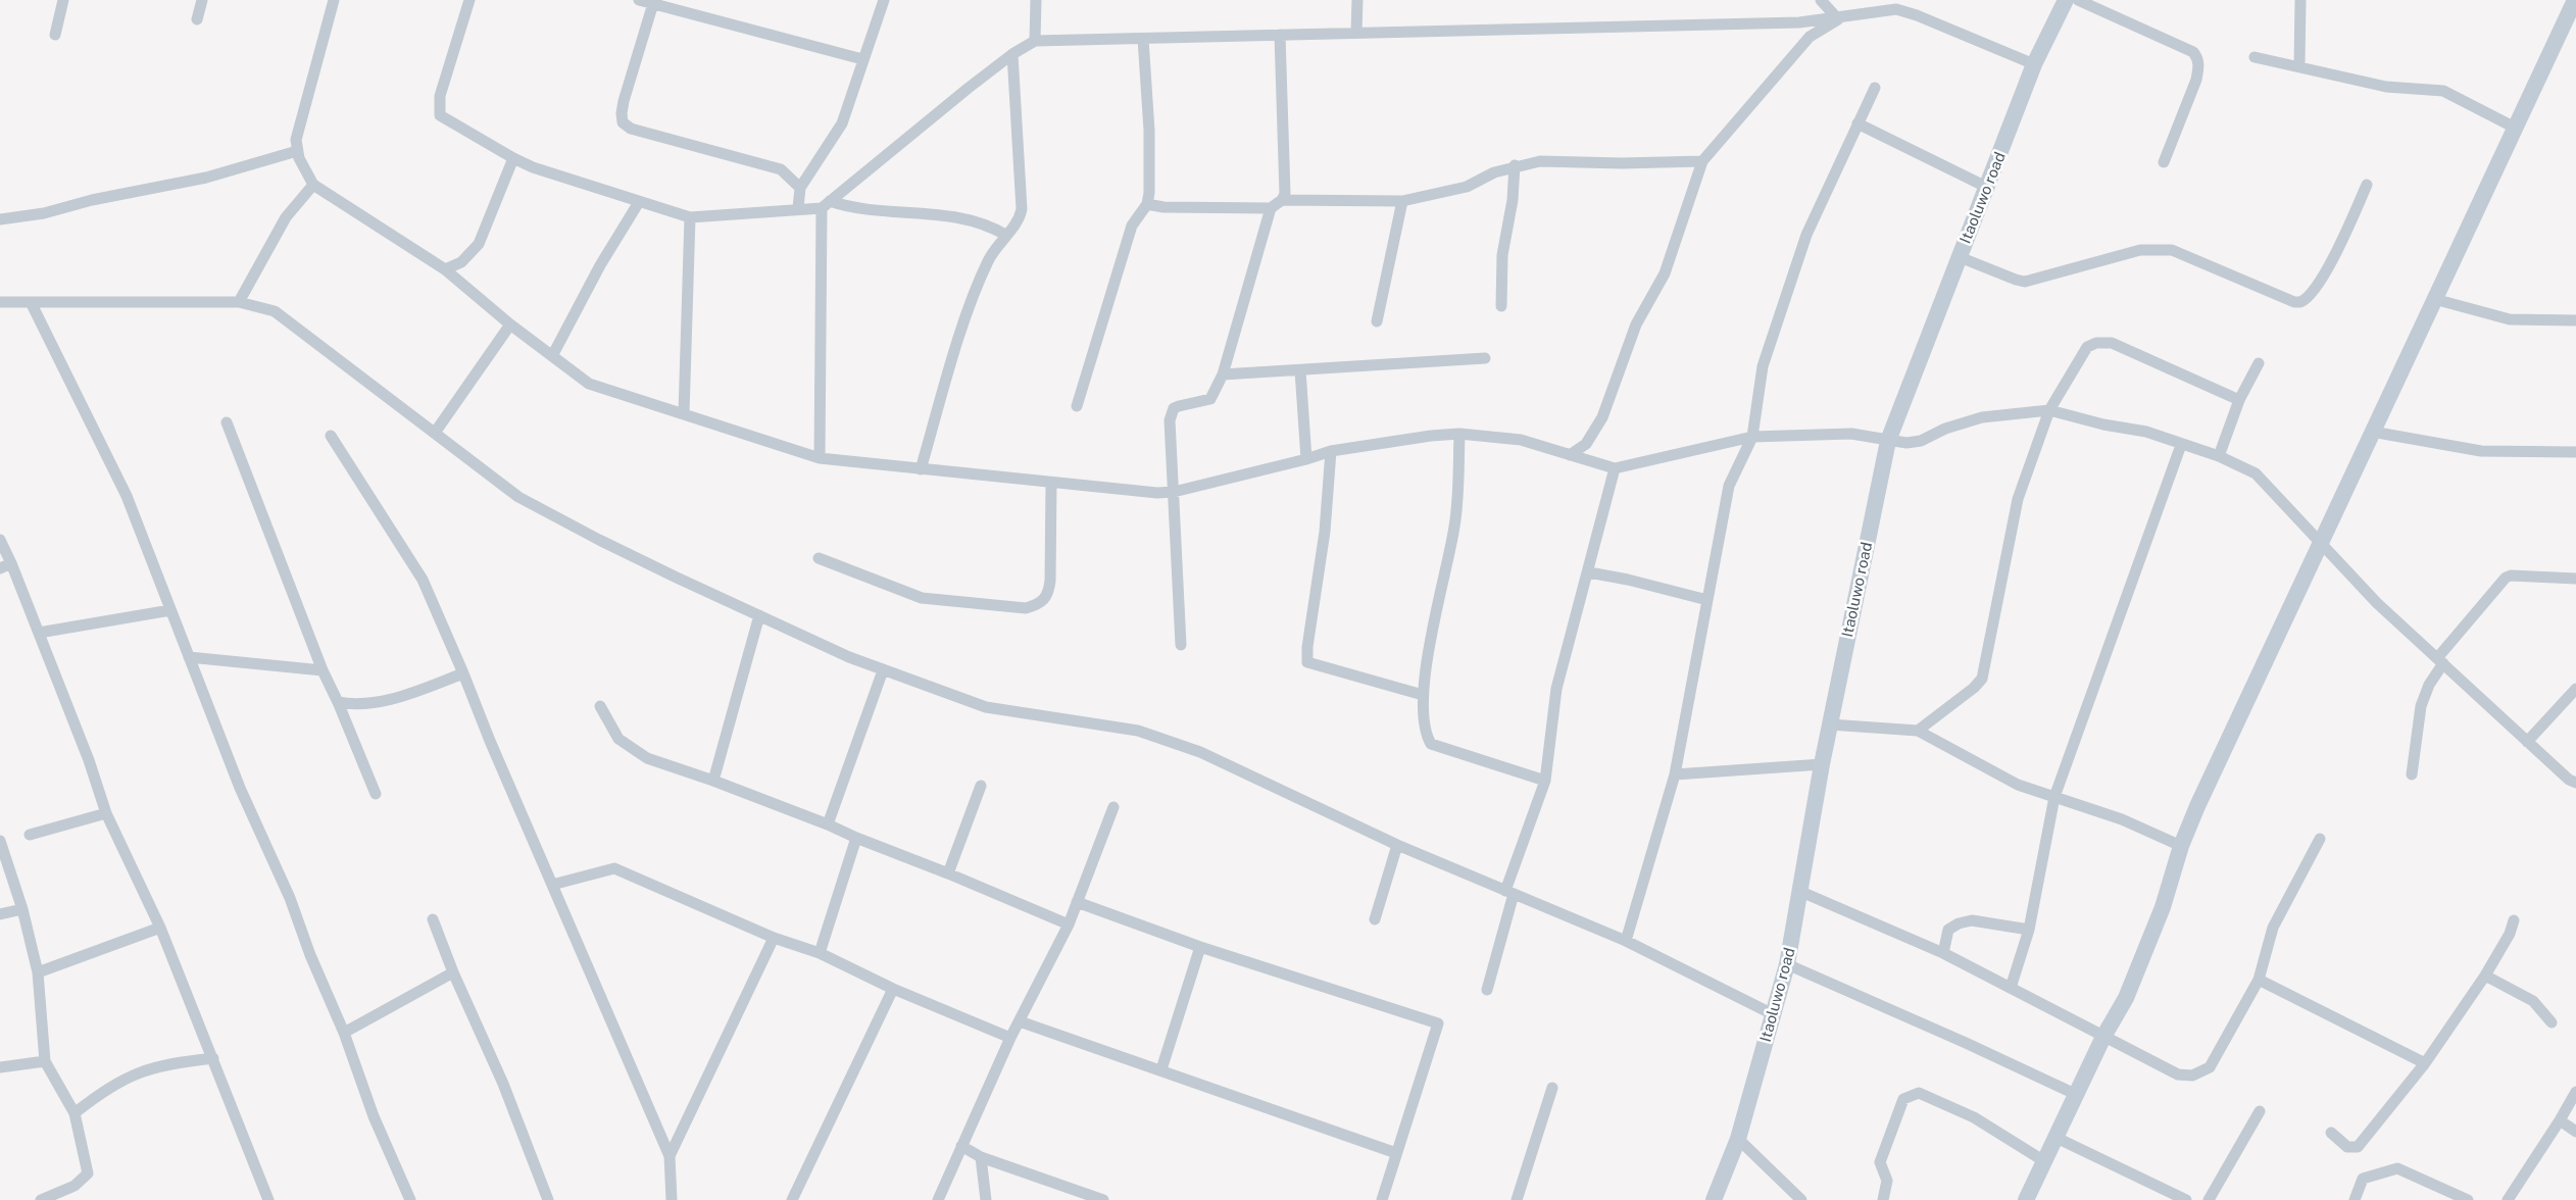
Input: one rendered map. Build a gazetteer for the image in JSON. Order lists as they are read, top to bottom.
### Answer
{
  "streets": {
    "street": ["Itaoluwo road"]
  }
}
